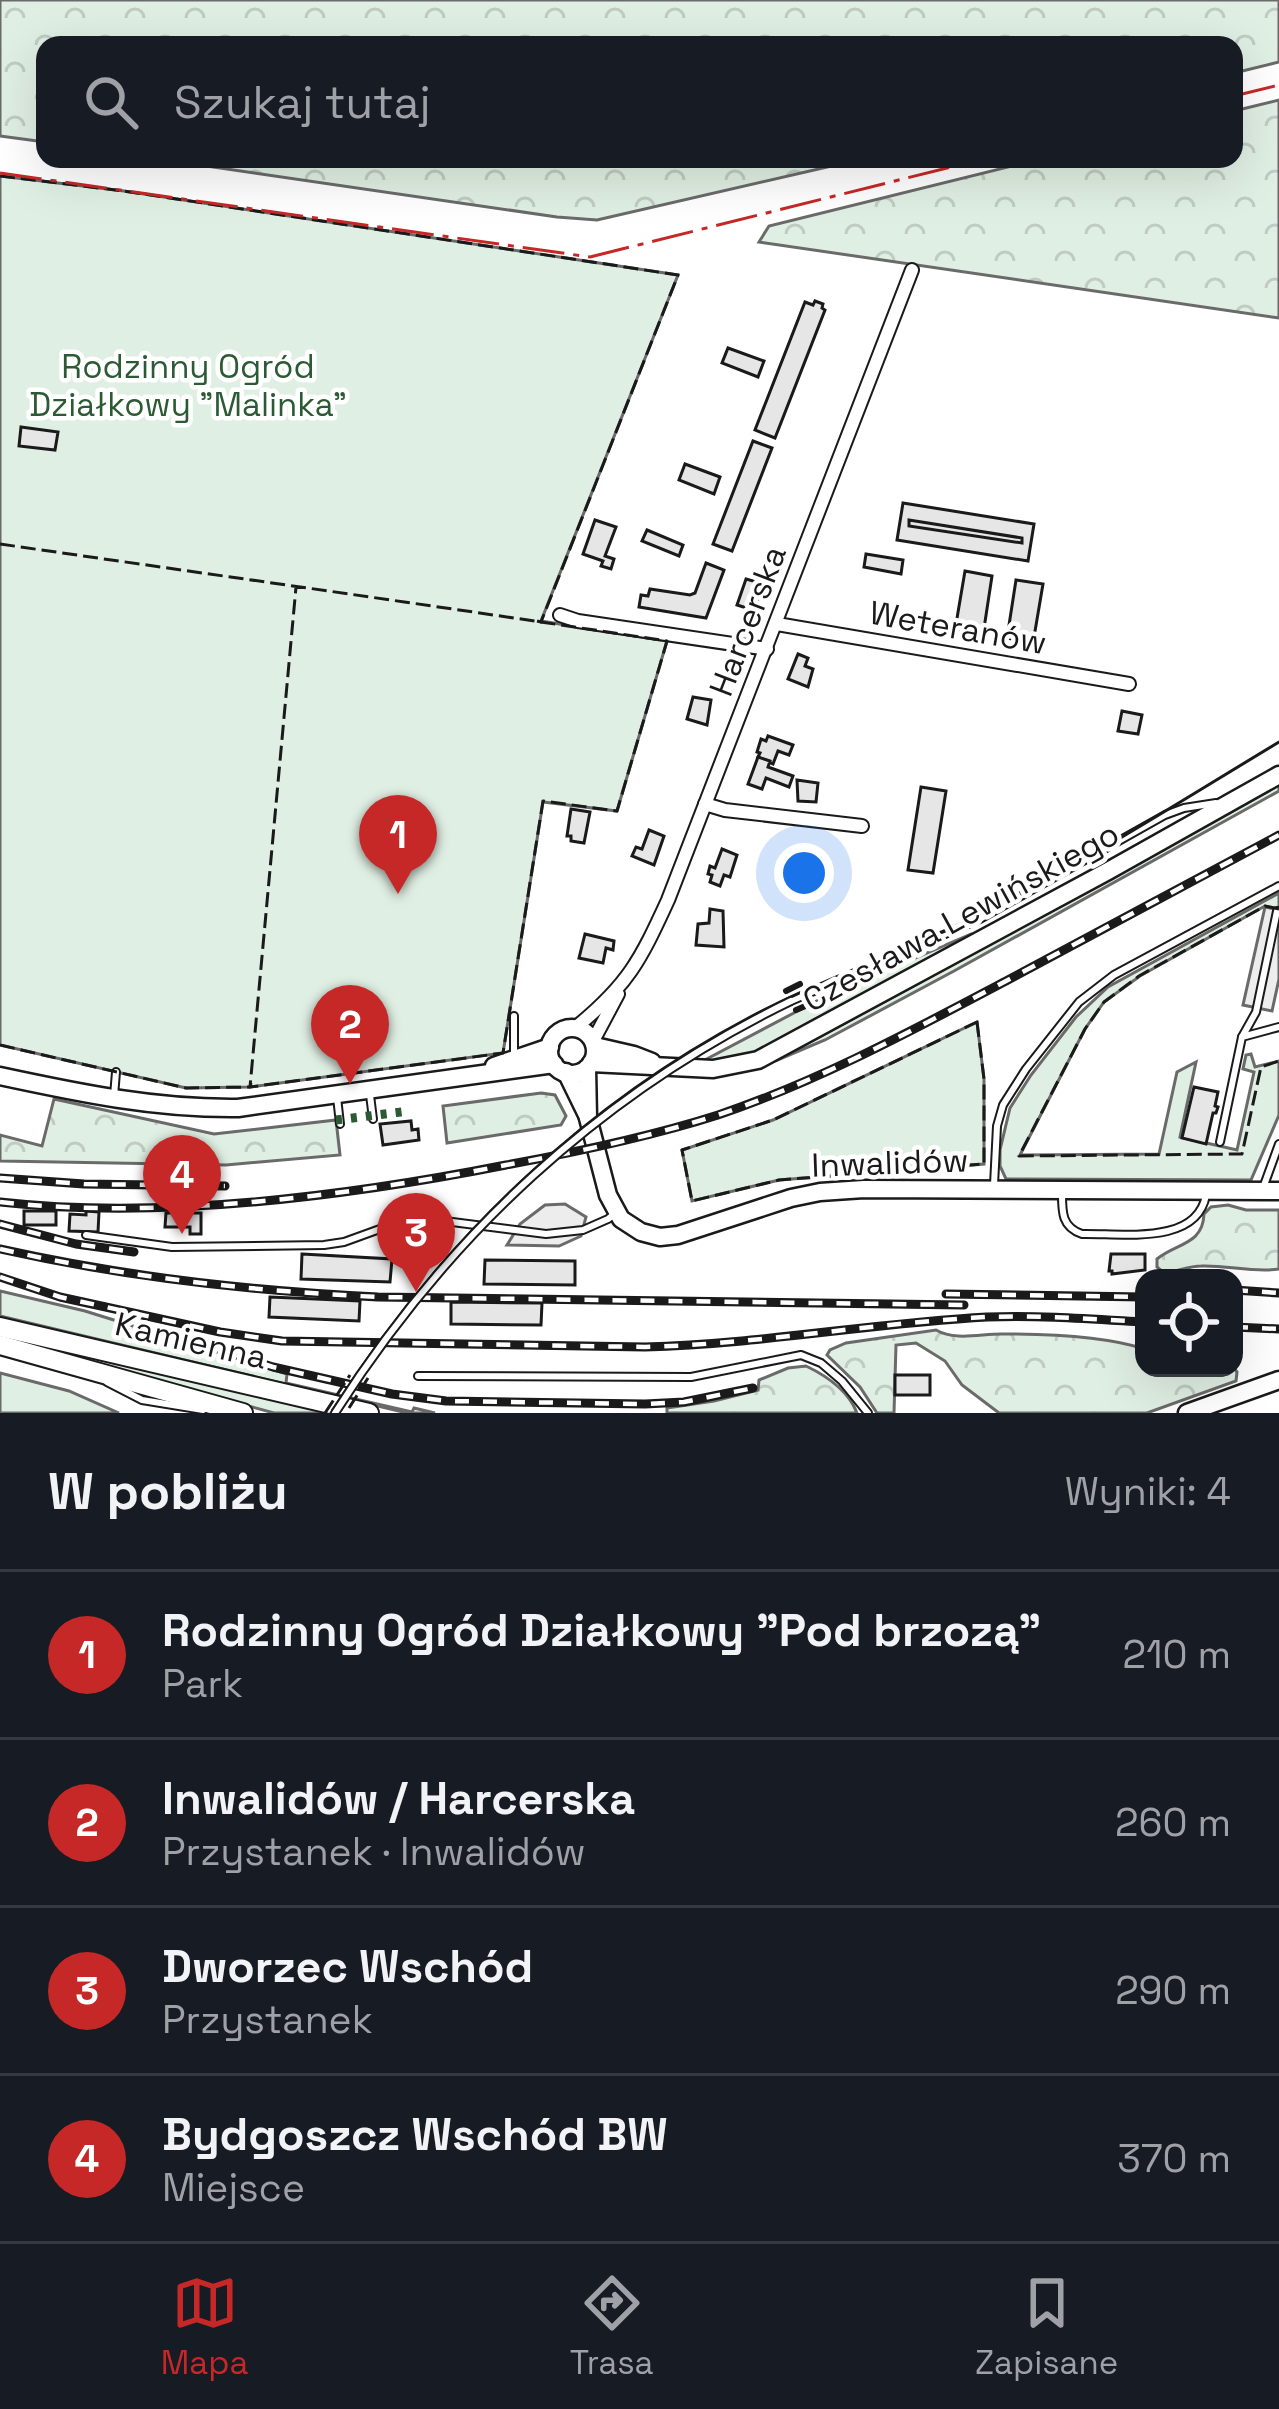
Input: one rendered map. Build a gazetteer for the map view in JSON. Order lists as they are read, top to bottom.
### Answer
{
  "streets": {
    "main road": ["Kamienna"],
    "street": [
      "Harcerska",
      "Weteranów",
      "Czesława Lewińskiego",
      "Inwalidów"
    ]
  },
  "crossings": [
    ["Harcerska", "Weteranów"],
    ["Harcerska", "Czesława Lewińskiego"]
  ],
  "parks": ["Rodzinny Ogród Działkowy \"Malinka\""],
  "page": {
    "search": "Szukaj tutaj",
    "pins": [
      "1",
      "2",
      "4",
      "3"
    ],
    "heading": ["W pobliżu", "Wyniki: 4"],
    "list": [
      {
        "mark": "1",
        "name": "Rodzinny Ogród Działkowy \"Pod brzozą\"",
        "note": "Park",
        "value": "210 m"
      },
      {
        "mark": "2",
        "name": "Inwalidów / Harcerska",
        "note": "Przystanek · Inwalidów",
        "value": "260 m"
      },
      {
        "mark": "3",
        "name": "Dworzec Wschód",
        "note": "Przystanek",
        "value": "290 m"
      },
      {
        "mark": "4",
        "name": "Bydgoszcz Wschód BW",
        "note": "Miejsce",
        "value": "370 m"
      }
    ],
    "nav": ["Mapa", "Trasa", "Zapisane"]
  }
}
